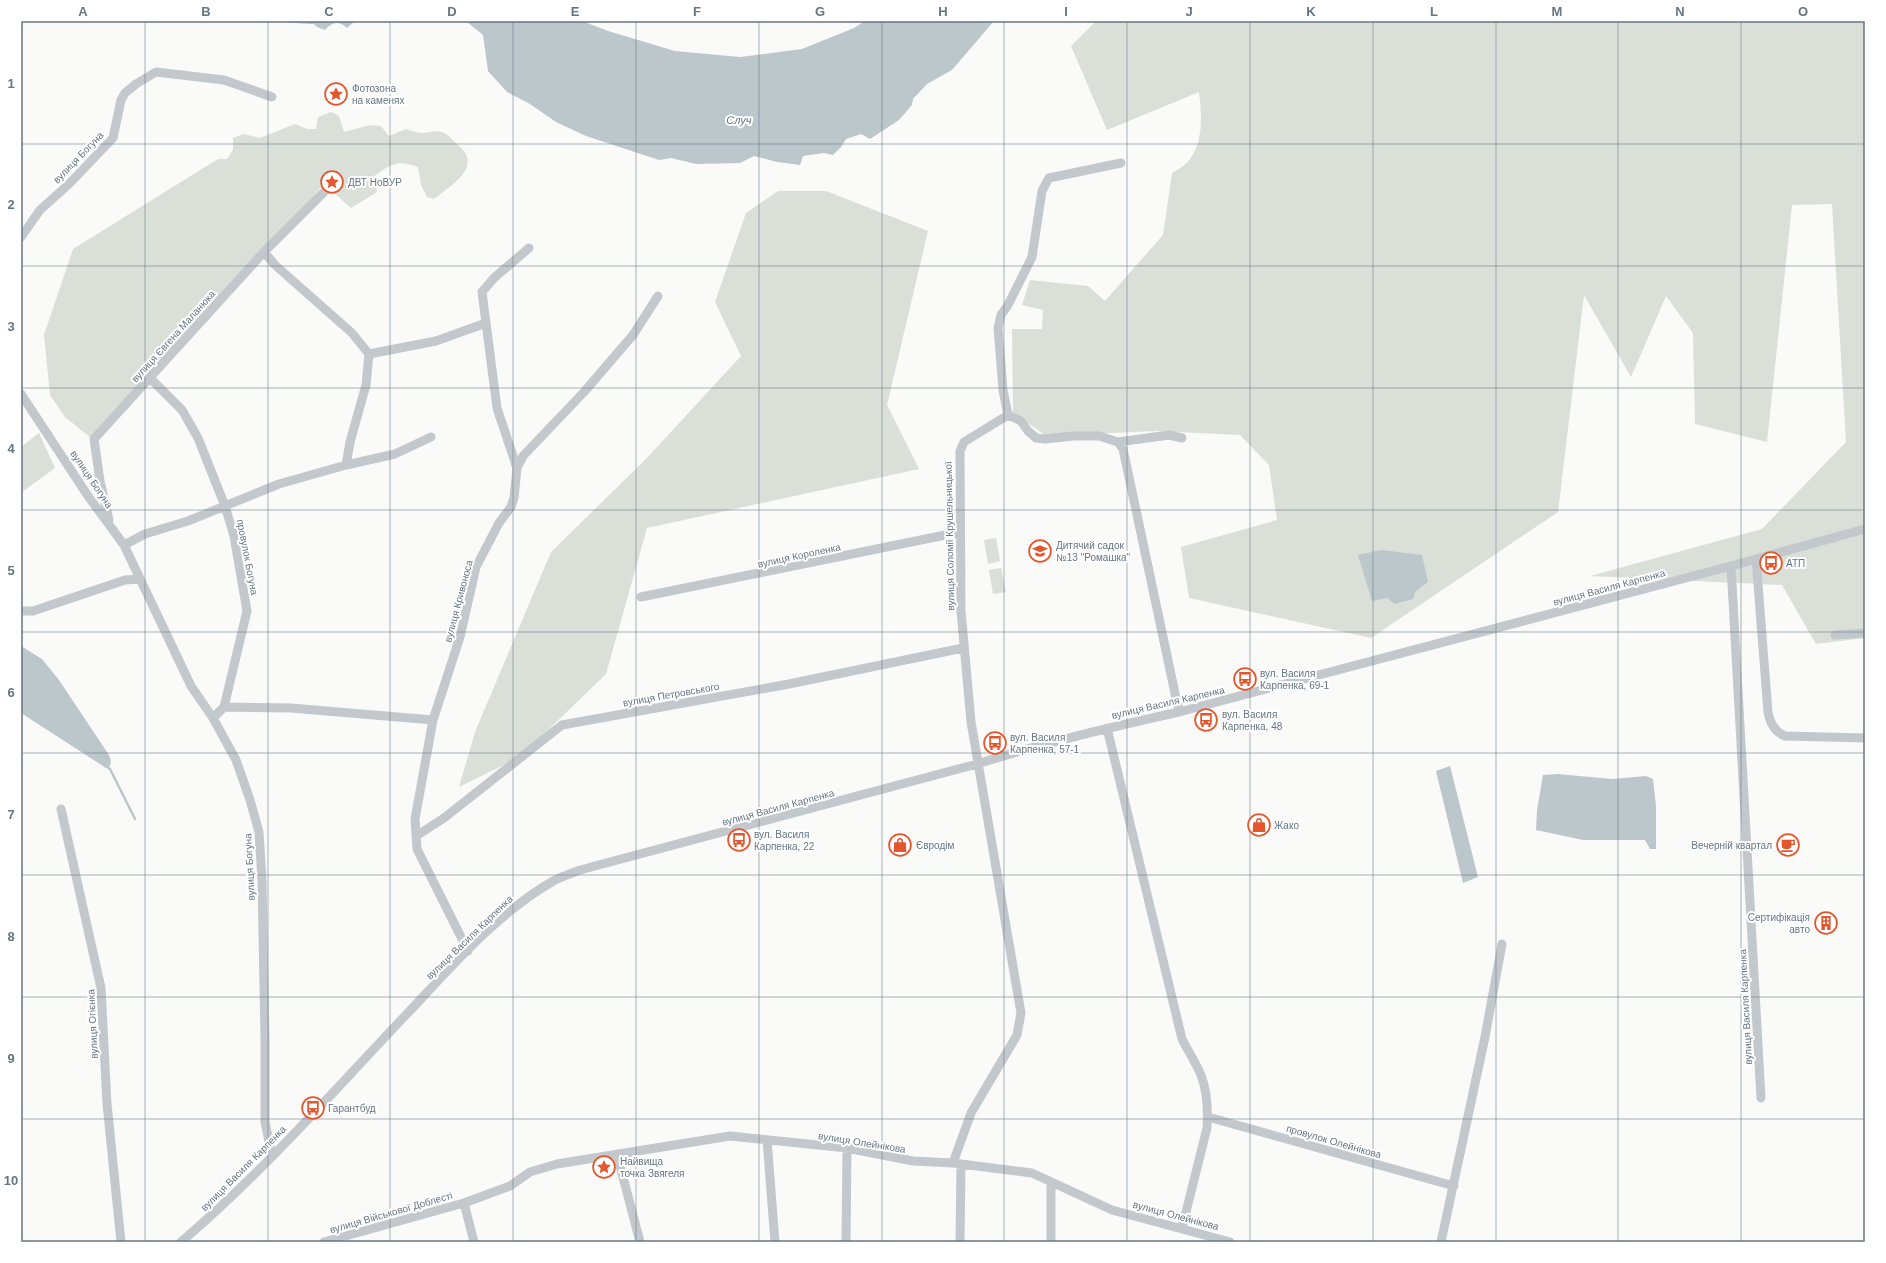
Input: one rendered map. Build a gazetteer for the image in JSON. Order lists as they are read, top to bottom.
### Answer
{
  "streets": {
    "street": [
      "вулиця Богуна",
      "вулиця Євгена Маланюка",
      "вулиця Соломії Крушельницької",
      "вулиця Короленка",
      "провулок Богуна",
      "вулиця Василя Карпенка",
      "вулиця Кривоноса",
      "вулиця Петровського",
      "вулиця Огієнка",
      "провулок Олейнікова",
      "вулиця Олейнікова",
      "вулиця Військової Доблесті"
    ]
  },
  "crossings": [
    ["вулиця Богуна", "вулиця Євгена Маланюка"],
    ["вулиця Богуна", "вулиця Василя Карпенка"],
    ["вулиця Євгена Маланюка", "провулок Богуна"],
    ["вулиця Соломії Крушельницької", "вулиця Короленка"],
    ["вулиця Соломії Крушельницької", "вулиця Василя Карпенка"],
    ["вулиця Соломії Крушельницької", "вулиця Петровського"],
    ["вулиця Василя Карпенка", "вулиця Кривоноса"],
    ["вулиця Кривоноса", "вулиця Петровського"],
    ["вулиця Олейнікова", "вулиця Військової Доблесті"]
  ],
  "water": ["Случ"],
  "places": {
    "place": ["Фотозона на каменях", "ДВТ НоВУР", "Найвища точка Звягеля"],
    "school or university": ["Дитячий садок №13 \"Ромашка\""],
    "bus stop": [
      "АТП",
      "вул. Василя Карпенка, 69-1",
      "вул. Василя Карпенка, 48",
      "вул. Василя Карпенка, 57-1",
      "вул. Василя Карпенка, 22",
      "Гарантбуд"
    ],
    "shop": ["Жако", "Євродім"],
    "cafe": ["Вечерній квартал"],
    "building": ["Сертифікація авто"]
  },
  "grid": {
    "columns": [
      "A",
      "B",
      "C",
      "D",
      "E",
      "F",
      "G",
      "H",
      "I",
      "J",
      "K",
      "L",
      "M",
      "N",
      "O"
    ],
    "rows": [
      "1",
      "2",
      "3",
      "4",
      "5",
      "6",
      "7",
      "8",
      "9",
      "10"
    ]
  }
}
